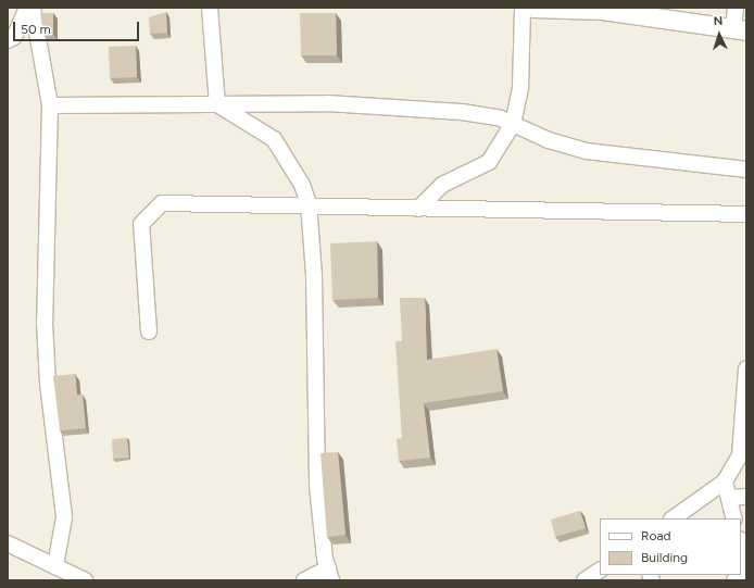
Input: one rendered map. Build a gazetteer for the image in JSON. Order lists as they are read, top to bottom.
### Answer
{
  "legend": ["Road", "Building"],
  "scale_bar": "50 m",
  "north": "top"
}
